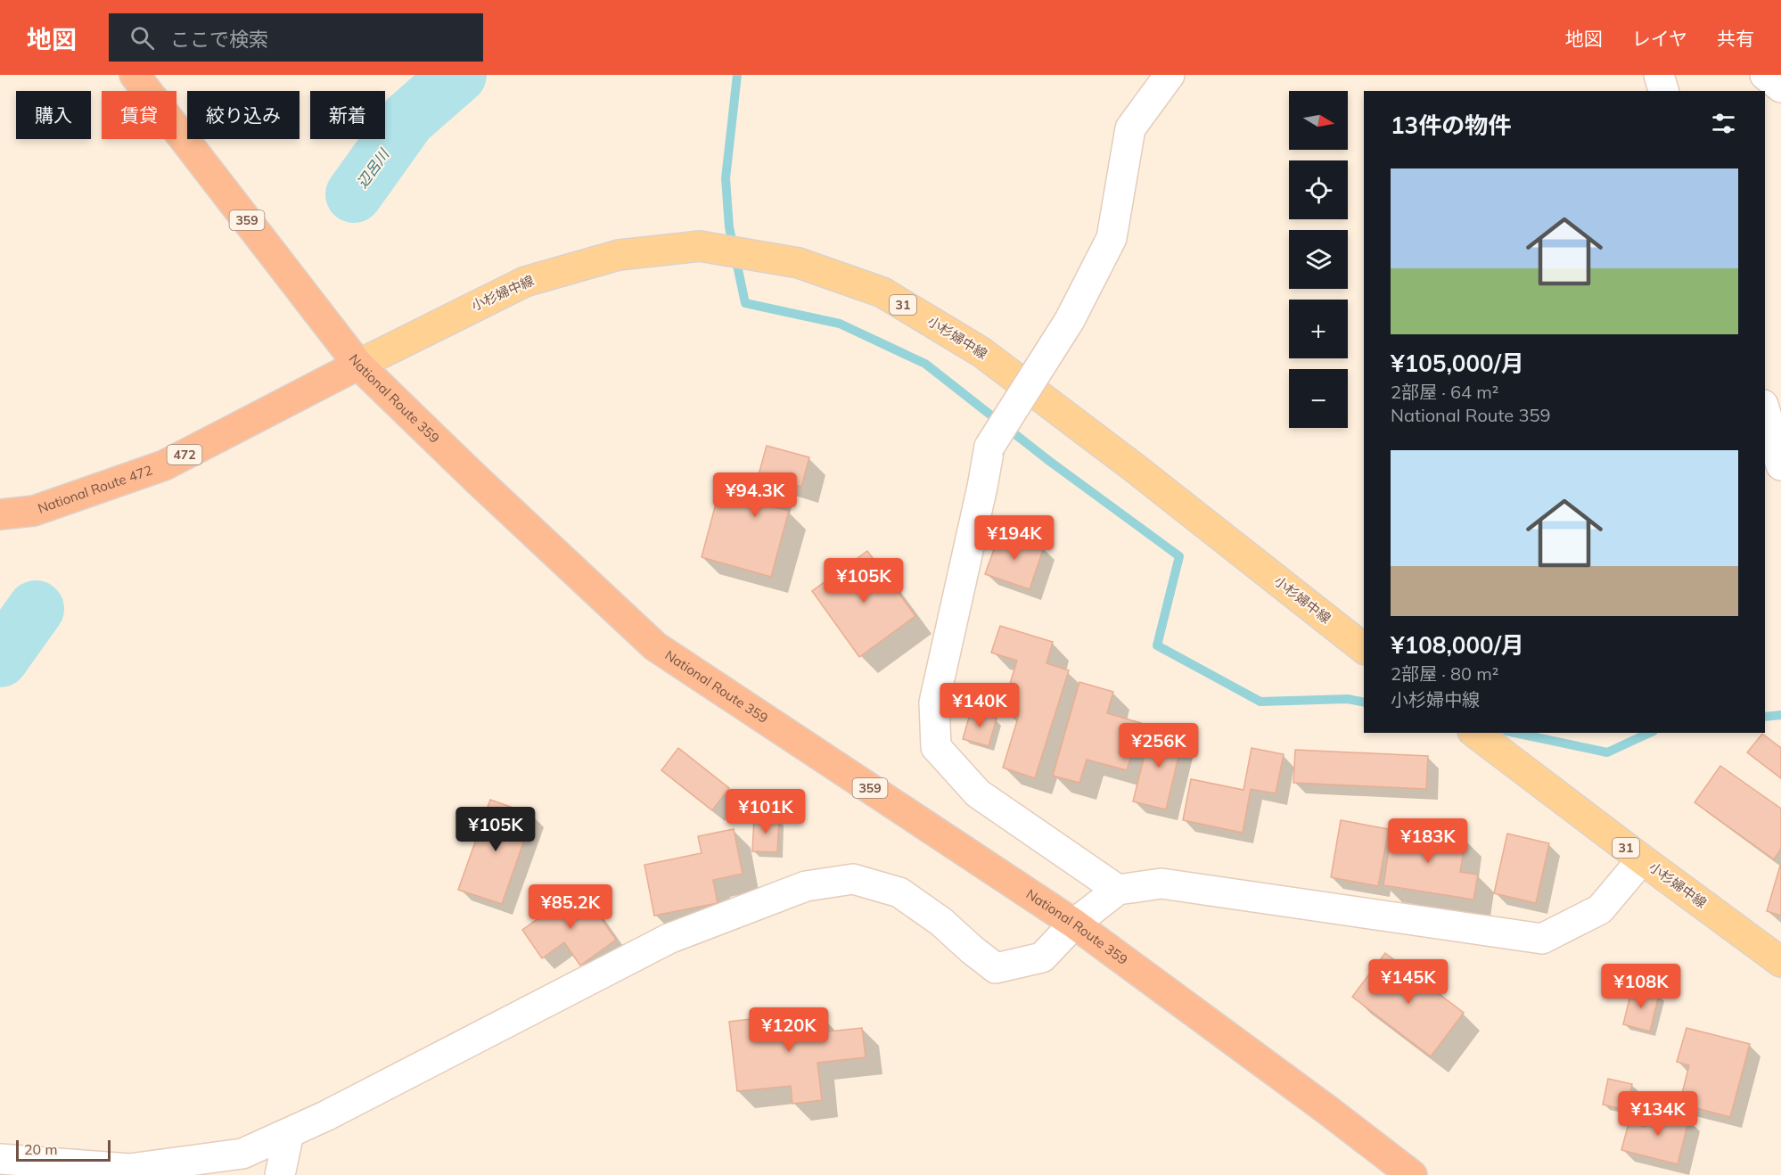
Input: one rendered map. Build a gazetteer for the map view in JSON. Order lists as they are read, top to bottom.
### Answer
{
  "streets": {
    "highway": [
      "359",
      "National Route 359",
      "472",
      "National Route 472"
    ],
    "main road": ["小杉婦中線", "31"]
  },
  "crossings": [
    ["小杉婦中線", "National Route 359"],
    ["小杉婦中線", "National Route 472"],
    ["National Route 359", "National Route 472"]
  ],
  "water": ["辺呂川"],
  "scale_bar": "20 m",
  "north": "right",
  "page": {
    "header": "地図",
    "search": "ここで検索",
    "nav": ["地図", "レイヤ", "共有"],
    "map_buttons": ["+", "−"],
    "chip": [
      "購入",
      "賃貸",
      "絞り込み",
      "新着"
    ],
    "heading": "13件の物件",
    "list": [
      {
        "name": "¥105,000/月",
        "note": "2部屋 · 64 m² · National Route 359"
      },
      {
        "name": "¥108,000/月",
        "note": "2部屋 · 80 m² · 小杉婦中線"
      }
    ],
    "price": [
      "¥94.3K",
      "¥194K",
      "¥105K",
      "¥140K",
      "¥256K",
      "¥101K",
      "¥105K",
      "¥183K",
      "¥85.2K",
      "¥145K",
      "¥108K",
      "¥120K",
      "¥134K"
    ],
    "scale": "20 m"
  }
}
